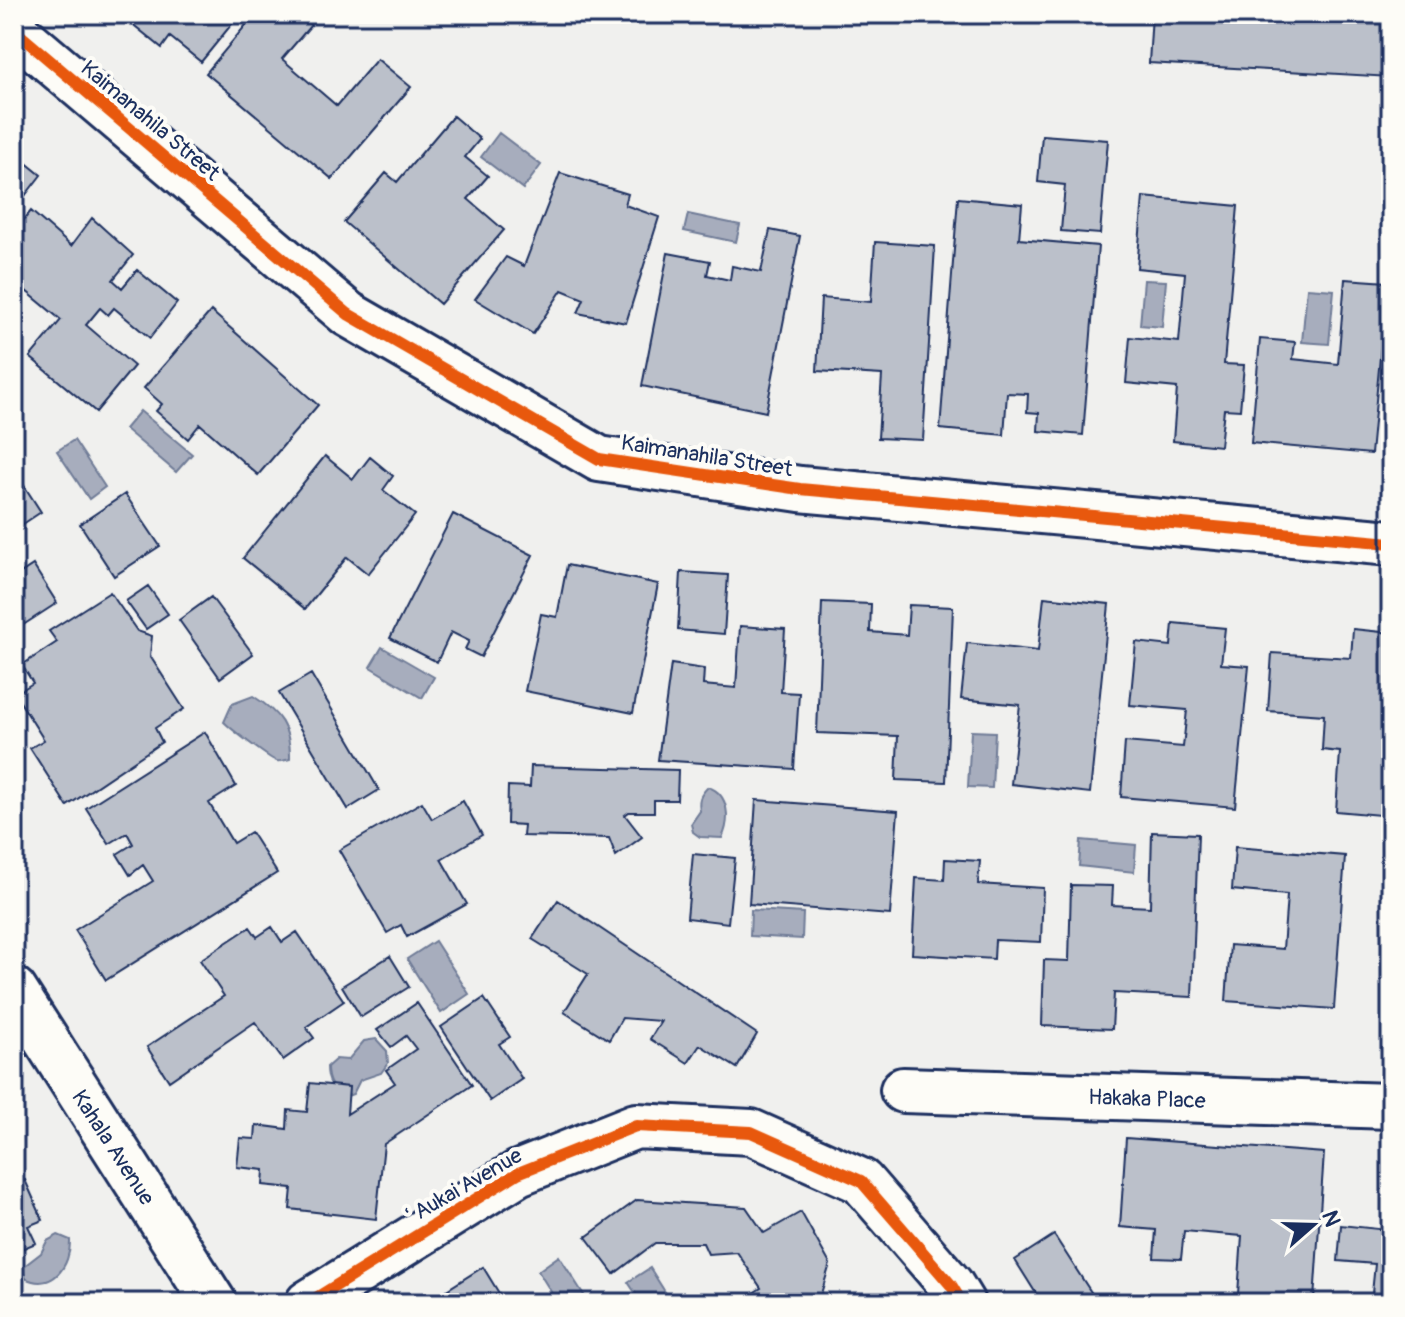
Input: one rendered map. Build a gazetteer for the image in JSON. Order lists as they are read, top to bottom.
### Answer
{
  "streets": {
    "street": [
      "Kaimanahila Street",
      "Hakaka Place",
      "Kahala Avenue",
      "ʻAukai Avenue"
    ]
  },
  "north": "right"
}
